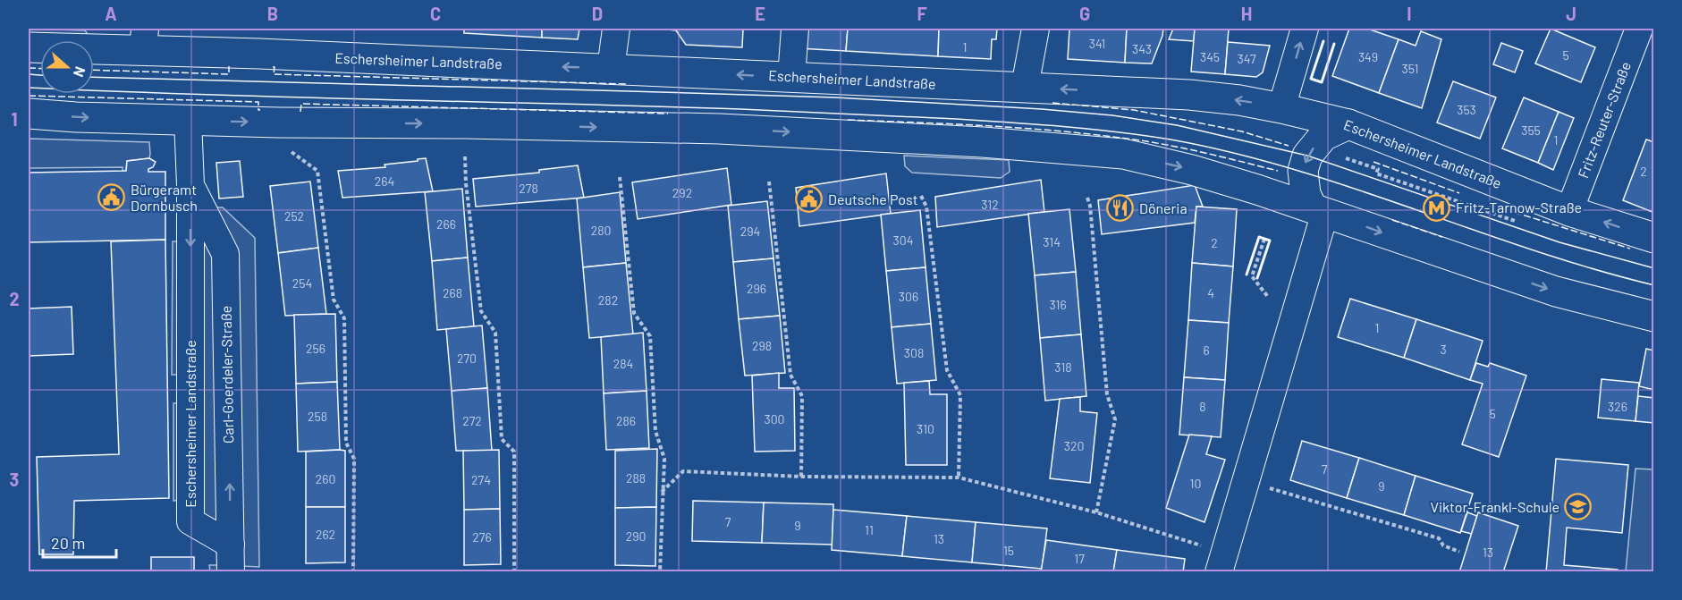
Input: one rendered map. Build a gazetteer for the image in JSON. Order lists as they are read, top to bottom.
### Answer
{
  "streets": {
    "main road": ["Eschersheimer Landstraße"],
    "street": ["Fritz-Reuter-Straße", "Carl-Goerdeler-Straße"]
  },
  "crossings": [
    ["Eschersheimer Landstraße", "Fritz-Reuter-Straße"],
    ["Eschersheimer Landstraße", "Carl-Goerdeler-Straße"]
  ],
  "one_way": ["Carl-Goerdeler-Straße"],
  "places": {
    "public building": ["Bürgeramt Dornbusch", "Deutsche Post"],
    "metro station": ["Fritz-Tarnow-Straße"],
    "restaurant": ["Döneria"],
    "school or university": ["Viktor-Frankl-Schule"]
  },
  "house_numbers": [
    "341",
    "1",
    "343",
    "5",
    "345",
    "349",
    "347",
    "351",
    "353",
    "355",
    "1",
    "2",
    "264",
    "278",
    "292",
    "312",
    "252",
    "266",
    "280",
    "294",
    "304",
    "314",
    "2",
    "254",
    "296",
    "268",
    "4",
    "306",
    "282",
    "316",
    "1",
    "298",
    "256",
    "3",
    "6",
    "308",
    "270",
    "284",
    "318",
    "8",
    "326",
    "5",
    "258",
    "300",
    "272",
    "286",
    "310",
    "320",
    "7",
    "288",
    "260",
    "274",
    "10",
    "9",
    "7",
    "9",
    "11",
    "262",
    "290",
    "276",
    "13",
    "15",
    "13",
    "17"
  ],
  "scale_bar": "20 m",
  "north": "right",
  "grid": {
    "columns": [
      "A",
      "B",
      "C",
      "D",
      "E",
      "F",
      "G",
      "H",
      "I",
      "J"
    ],
    "rows": ["1", "2", "3"]
  }
}
